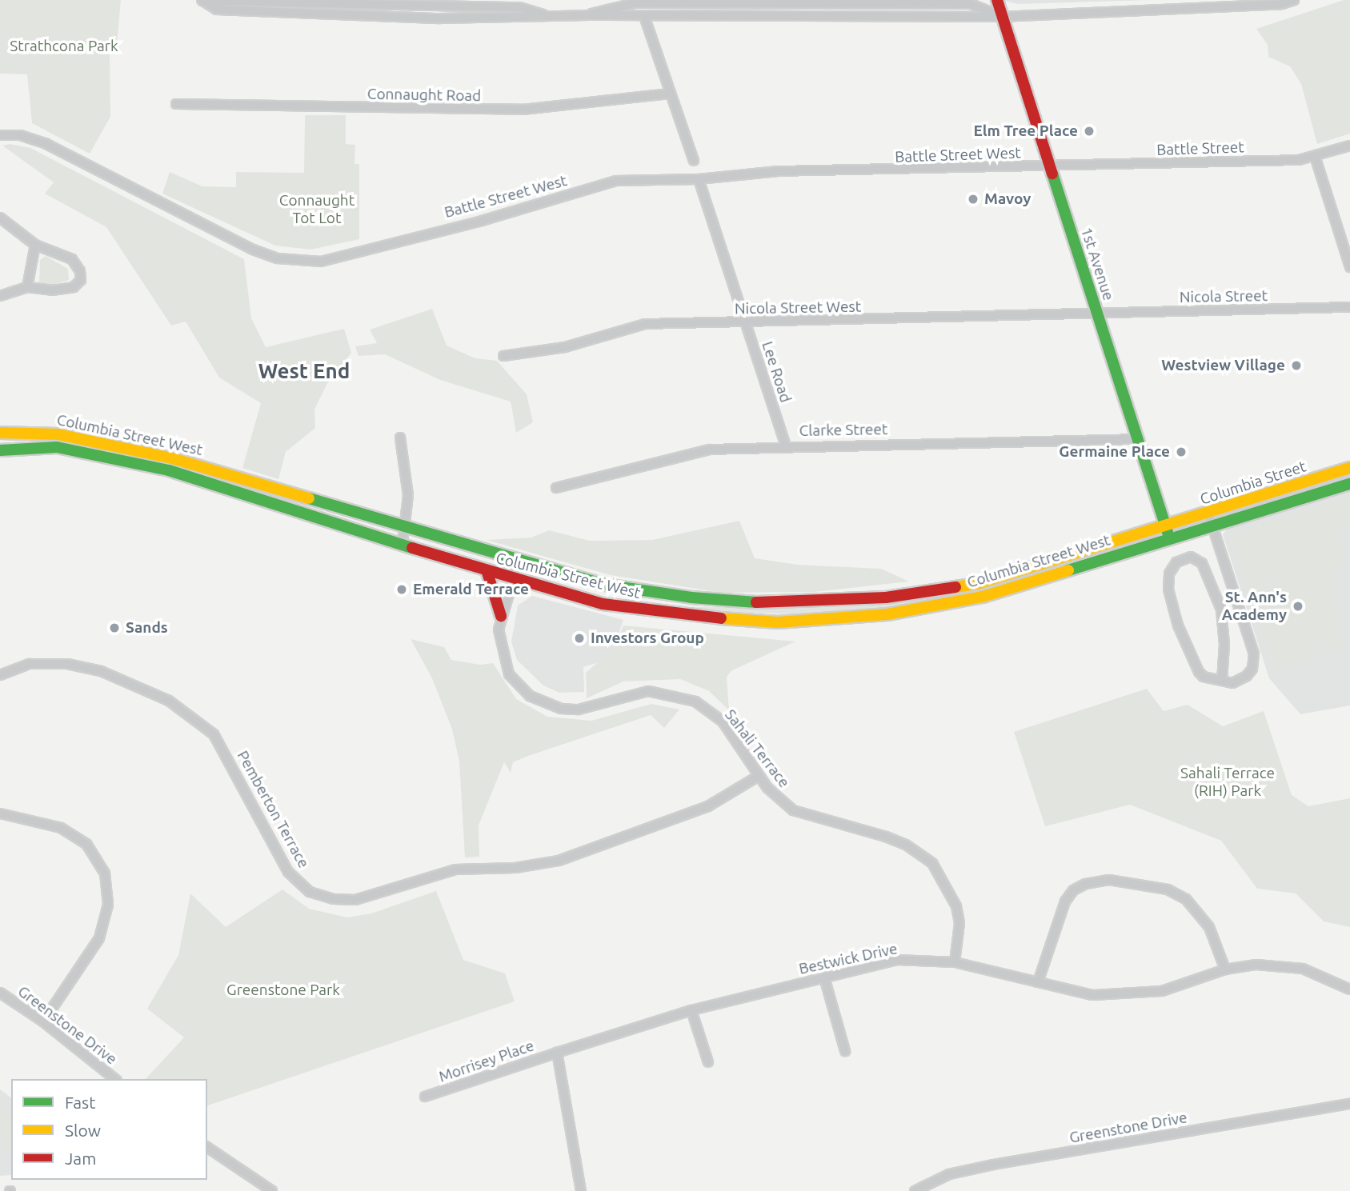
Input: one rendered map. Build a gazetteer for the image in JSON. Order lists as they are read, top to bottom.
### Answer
{
  "streets": {
    "main road": ["1st Avenue", "Columbia Street West", "Columbia Street"],
    "street": [
      "Connaught Road",
      "Battle Street",
      "Battle Street West",
      "Nicola Street",
      "Nicola Street West",
      "Lee Road",
      "Clarke Street",
      "Sahali Terrace",
      "Pemberton Terrace",
      "Bestwick Drive",
      "Greenstone Drive",
      "Morrisey Place"
    ]
  },
  "crossings": [
    ["Battle Street", "Battle Street West"],
    ["Battle Street", "1st Avenue"],
    ["Battle Street West", "1st Avenue"],
    ["Battle Street West", "Lee Road"],
    ["1st Avenue", "Nicola Street"],
    ["1st Avenue", "Nicola Street West"],
    ["1st Avenue", "Clarke Street"],
    ["1st Avenue", "Columbia Street West"],
    ["1st Avenue", "Columbia Street"],
    ["Nicola Street", "Nicola Street West"],
    ["Nicola Street West", "Lee Road"],
    ["Lee Road", "Clarke Street"],
    ["Columbia Street West", "Columbia Street"],
    ["Columbia Street West", "Sahali Terrace"],
    ["Sahali Terrace", "Pemberton Terrace"],
    ["Sahali Terrace", "Bestwick Drive"],
    ["Bestwick Drive", "Morrisey Place"]
  ],
  "districts": ["West End"],
  "parks": [
    "Strathcona Park",
    "Connaught Tot Lot",
    "Sahali Terrace (RIH) Park",
    "Greenstone Park"
  ],
  "places": [
    "Elm Tree Place",
    "Mavoy",
    "Westview Village",
    "Germaine Place",
    "Emerald Terrace",
    "St. Ann's Academy",
    "Sands",
    "Investors Group"
  ],
  "legend": ["Fast", "Slow", "Jam"]
}
